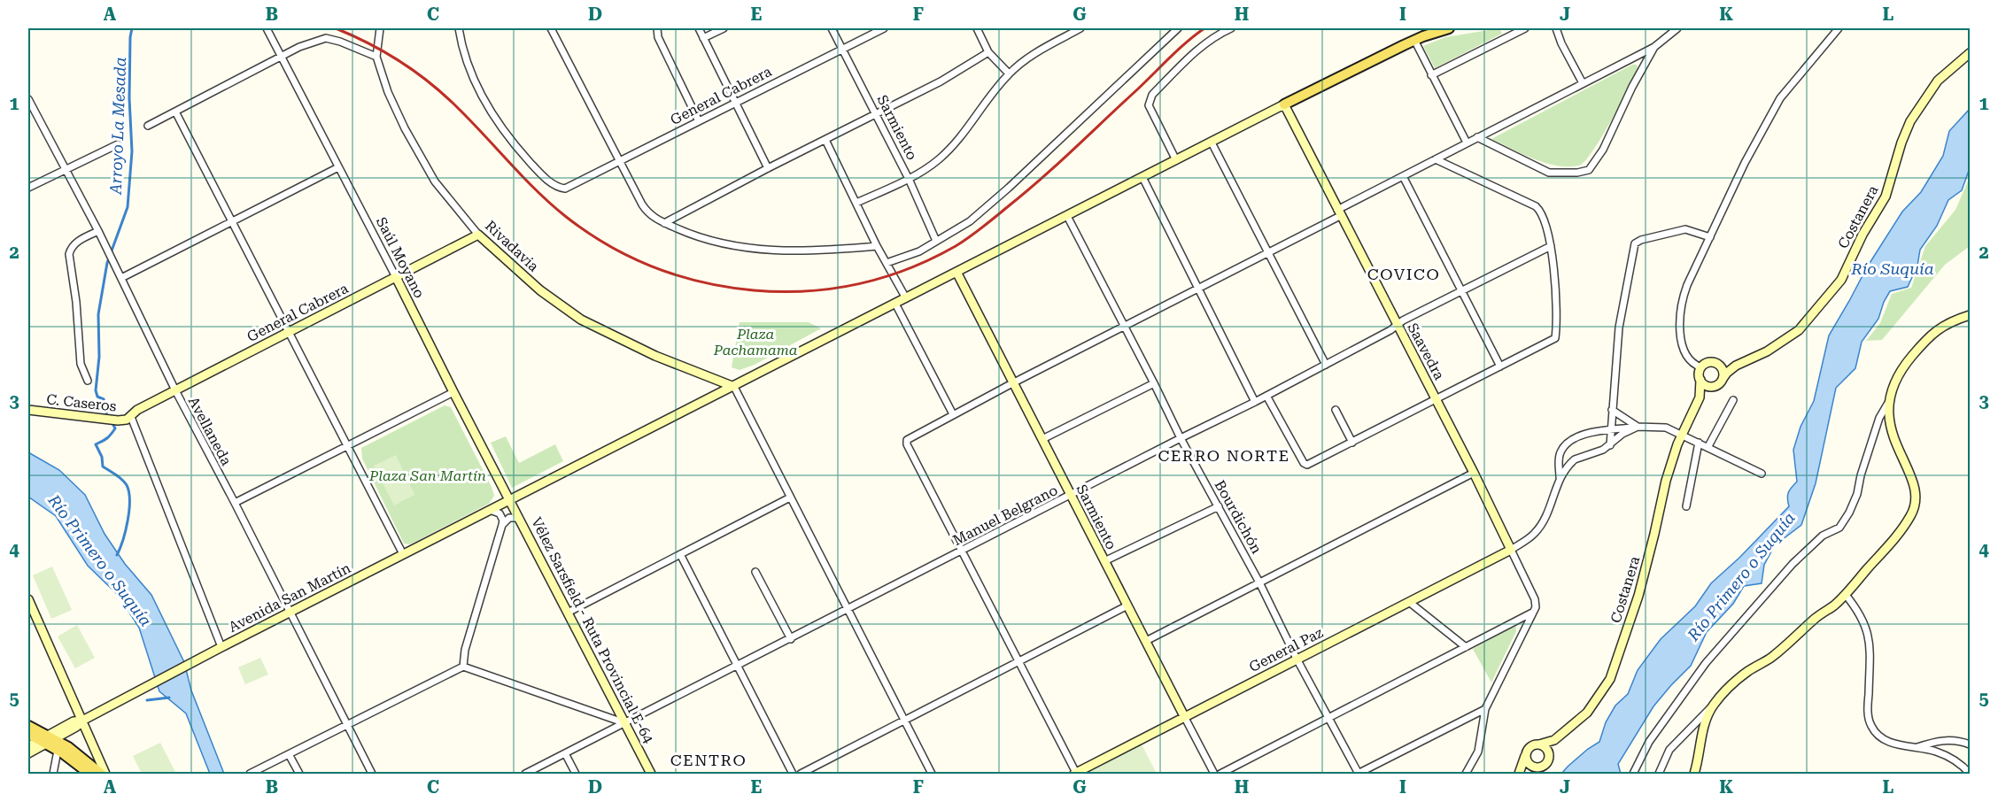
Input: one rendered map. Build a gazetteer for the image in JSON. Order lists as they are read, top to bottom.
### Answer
{
  "streets": {
    "street": [
      "General Cabrera",
      "Sarmiento",
      "Costanera",
      "Rivadavia",
      "Saúl Moyano",
      "Saavedra",
      "C. Caseros",
      "Avellaneda",
      "Manuel Belgrano",
      "Bourdichón",
      "Avenida San Martín",
      "Vélez Sarsfield - Ruta Provincial E-64",
      "General Paz"
    ]
  },
  "crossings": [
    ["General Cabrera", "Sarmiento"],
    ["General Cabrera", "Rivadavia"],
    ["General Cabrera", "Saúl Moyano"],
    ["General Cabrera", "C. Caseros"],
    ["General Cabrera", "Avellaneda"],
    ["Sarmiento", "Manuel Belgrano"],
    ["Sarmiento", "Avenida San Martín"],
    ["Sarmiento", "General Paz"],
    ["Rivadavia", "Avenida San Martín"],
    ["Saúl Moyano", "Avenida San Martín"],
    ["Saúl Moyano", "Vélez Sarsfield - Ruta Provincial E-64"],
    ["Saavedra", "Manuel Belgrano"],
    ["Saavedra", "Avenida San Martín"],
    ["Saavedra", "General Paz"],
    ["Avellaneda", "Avenida San Martín"],
    ["Manuel Belgrano", "Bourdichón"],
    ["Manuel Belgrano", "Vélez Sarsfield - Ruta Provincial E-64"],
    ["Bourdichón", "Avenida San Martín"],
    ["Bourdichón", "General Paz"],
    ["Avenida San Martín", "Vélez Sarsfield - Ruta Provincial E-64"]
  ],
  "districts": ["COVICO", "CERRO NORTE", "CENTRO"],
  "water": ["Arroyo La Mesada", "Río Suquía", "Río Primero o Suquía"],
  "parks": ["Plaza Pachamama", "Plaza San Martín"],
  "grid": {
    "columns": [
      "A",
      "B",
      "C",
      "D",
      "E",
      "F",
      "G",
      "H",
      "I",
      "J",
      "K",
      "L"
    ],
    "rows": [
      "1",
      "2",
      "3",
      "4",
      "5"
    ]
  }
}
